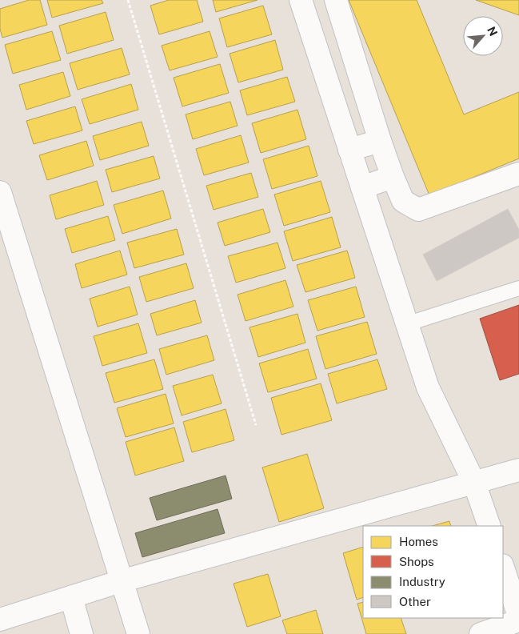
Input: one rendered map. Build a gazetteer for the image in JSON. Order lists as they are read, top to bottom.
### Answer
{
  "legend": [
    "Homes",
    "Shops",
    "Industry",
    "Other"
  ],
  "north": "top right"
}
